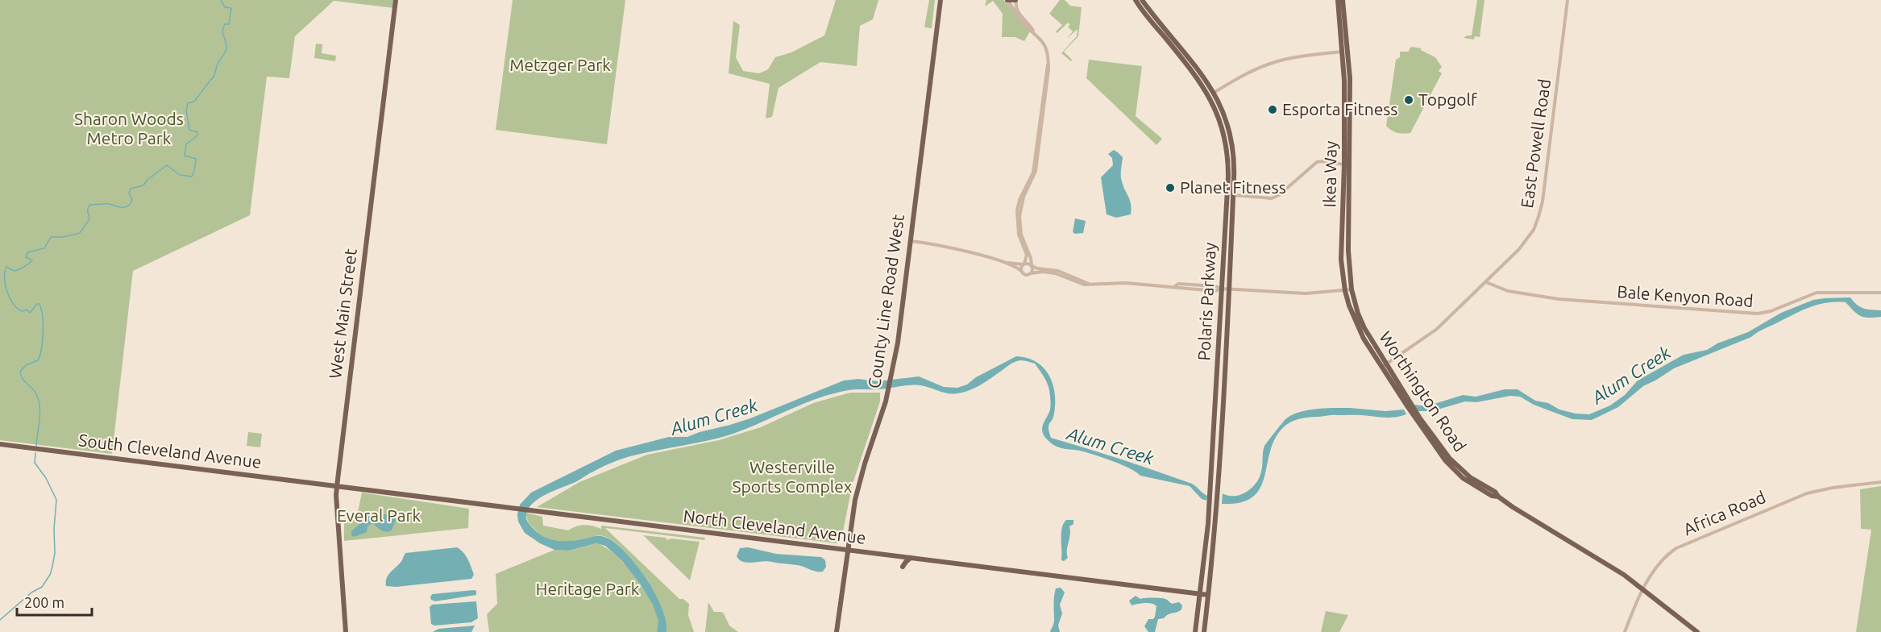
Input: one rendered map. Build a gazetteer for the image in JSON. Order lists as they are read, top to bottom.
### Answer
{
  "streets": {
    "main road": [
      "Ikea Way",
      "County Line Road West",
      "Polaris Parkway",
      "West Main Street",
      "Worthington Road",
      "South Cleveland Avenue",
      "North Cleveland Avenue"
    ],
    "street": ["East Powell Road", "Bale Kenyon Road", "Africa Road"]
  },
  "crossings": [
    ["East Powell Road", "Bale Kenyon Road"],
    ["East Powell Road", "Worthington Road"],
    ["Ikea Way", "Worthington Road"],
    ["County Line Road West", "North Cleveland Avenue"],
    ["Polaris Parkway", "North Cleveland Avenue"],
    ["West Main Street", "South Cleveland Avenue"],
    ["West Main Street", "North Cleveland Avenue"],
    ["Worthington Road", "Africa Road"],
    ["South Cleveland Avenue", "North Cleveland Avenue"]
  ],
  "water": ["Alum Creek"],
  "parks": [
    "Metzger Park",
    "Sharon Woods Metro Park",
    "Westerville Sports Complex",
    "Everal Park",
    "Heritage Park"
  ],
  "places": ["Topgolf", "Esporta Fitness", "Planet Fitness"],
  "scale_bar": "200 m"
}
